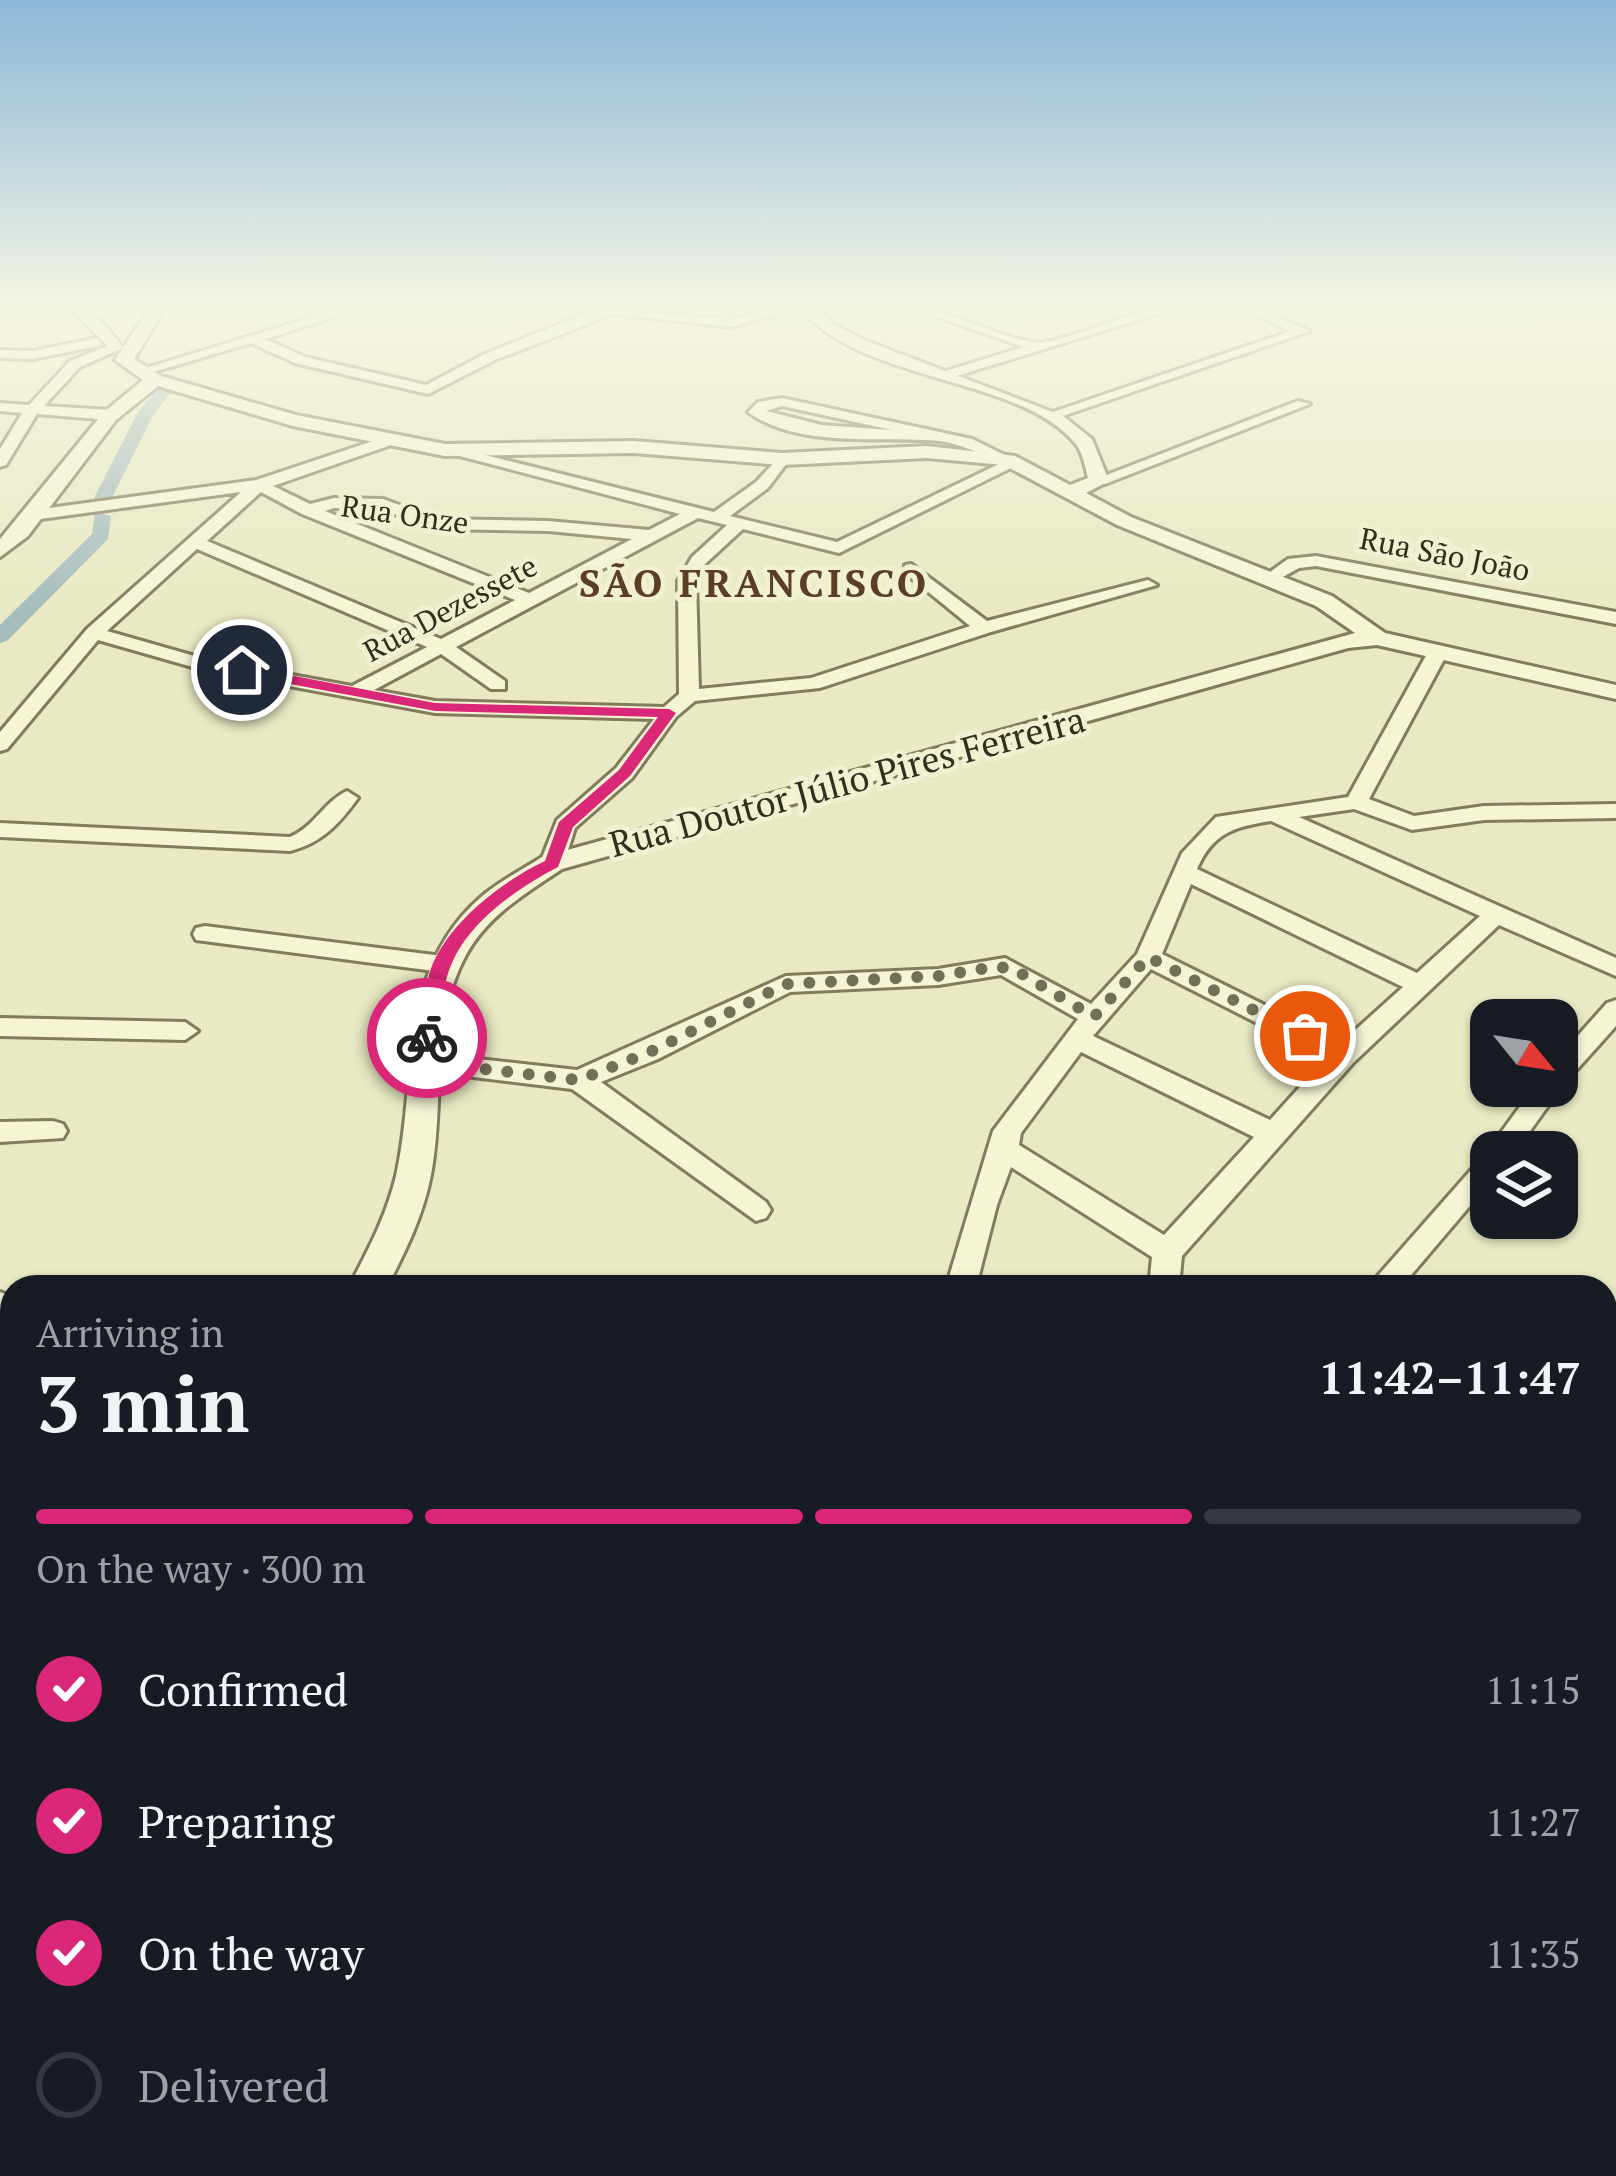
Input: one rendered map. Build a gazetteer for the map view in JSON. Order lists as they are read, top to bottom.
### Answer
{
  "streets": {
    "street": [
      "Rua Onze",
      "Rua São João",
      "Rua Dezessete",
      "Rua Doutor Júlio Pires Ferreira"
    ]
  },
  "crossings": [
    ["Rua Onze", "Rua Dezessete"]
  ],
  "districts": ["SÃO FRANCISCO"],
  "north": "bottom right",
  "page": {
    "heading": ["3 min", "Arriving in", "11:42–11:47"],
    "bar": "On the way · 300 m",
    "list": [
      ["Confirmed", "11:15"],
      ["Preparing", "11:27"],
      ["On the way", "11:35"],
      "Delivered"
    ]
  }
}
